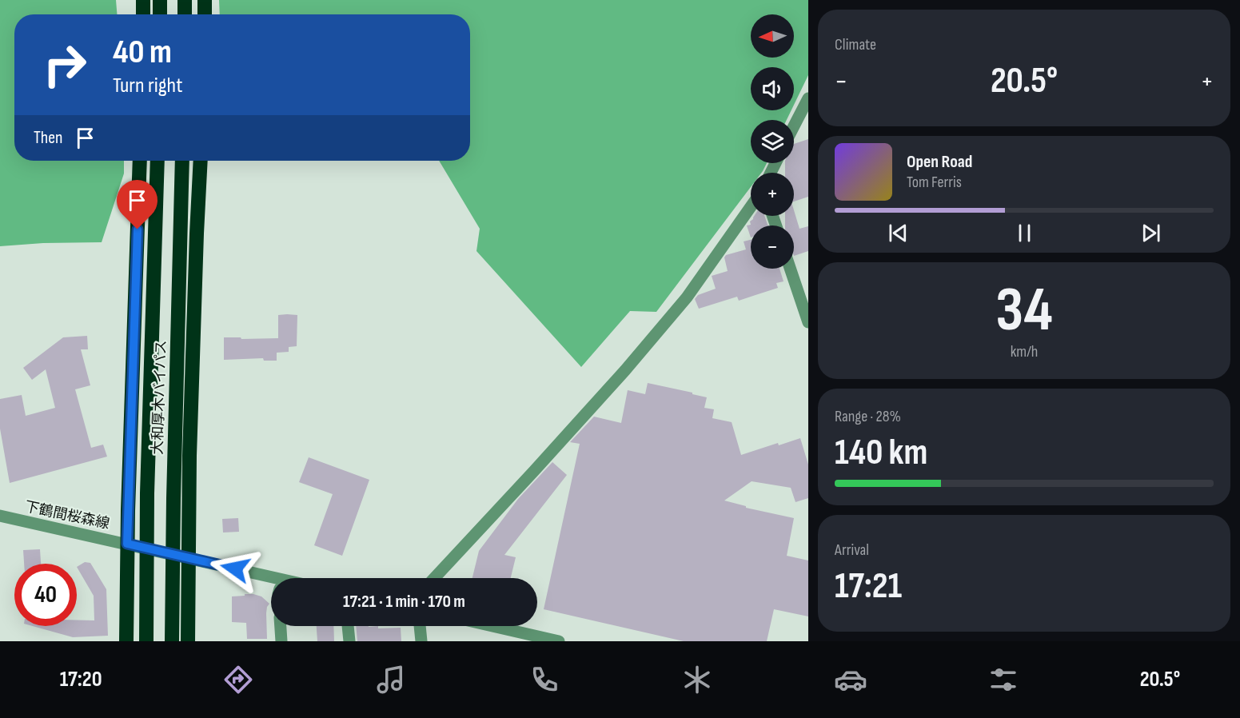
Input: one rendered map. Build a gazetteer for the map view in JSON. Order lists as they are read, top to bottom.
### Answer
{
  "streets": {
    "highway": ["大和厚木バイパス"],
    "street": ["下鶴間桜森線"]
  },
  "north": "left",
  "page": {
    "tile": [
      "Climate",
      ["34", "km/h"],
      ["Range · 28%", "140 km"],
      ["Arrival", "17:21"]
    ],
    "map_buttons": ["+", "−"],
    "turn": ["40 m", "Turn right"],
    "heat": ["−", "20.5°", "+"],
    "then": "Then",
    "song": ["Open Road", "Tom Ferris"],
    "limit": "40",
    "trip": "17:21 · 1 min · 170 m",
    "tabs": ["17:20", "20.5°"]
  }
}
